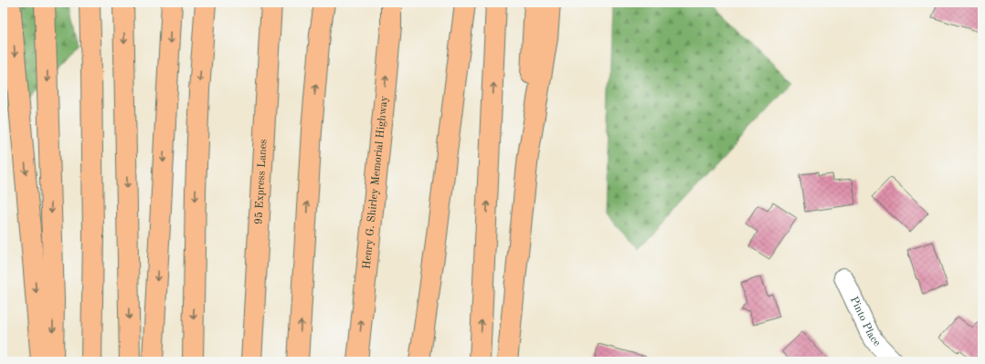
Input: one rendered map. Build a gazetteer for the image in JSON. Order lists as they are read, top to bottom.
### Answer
{
  "streets": {
    "highway": ["95 Express Lanes", "Henry G. Shirley Memorial Highway"],
    "street": ["Pinto Place"]
  }
}
